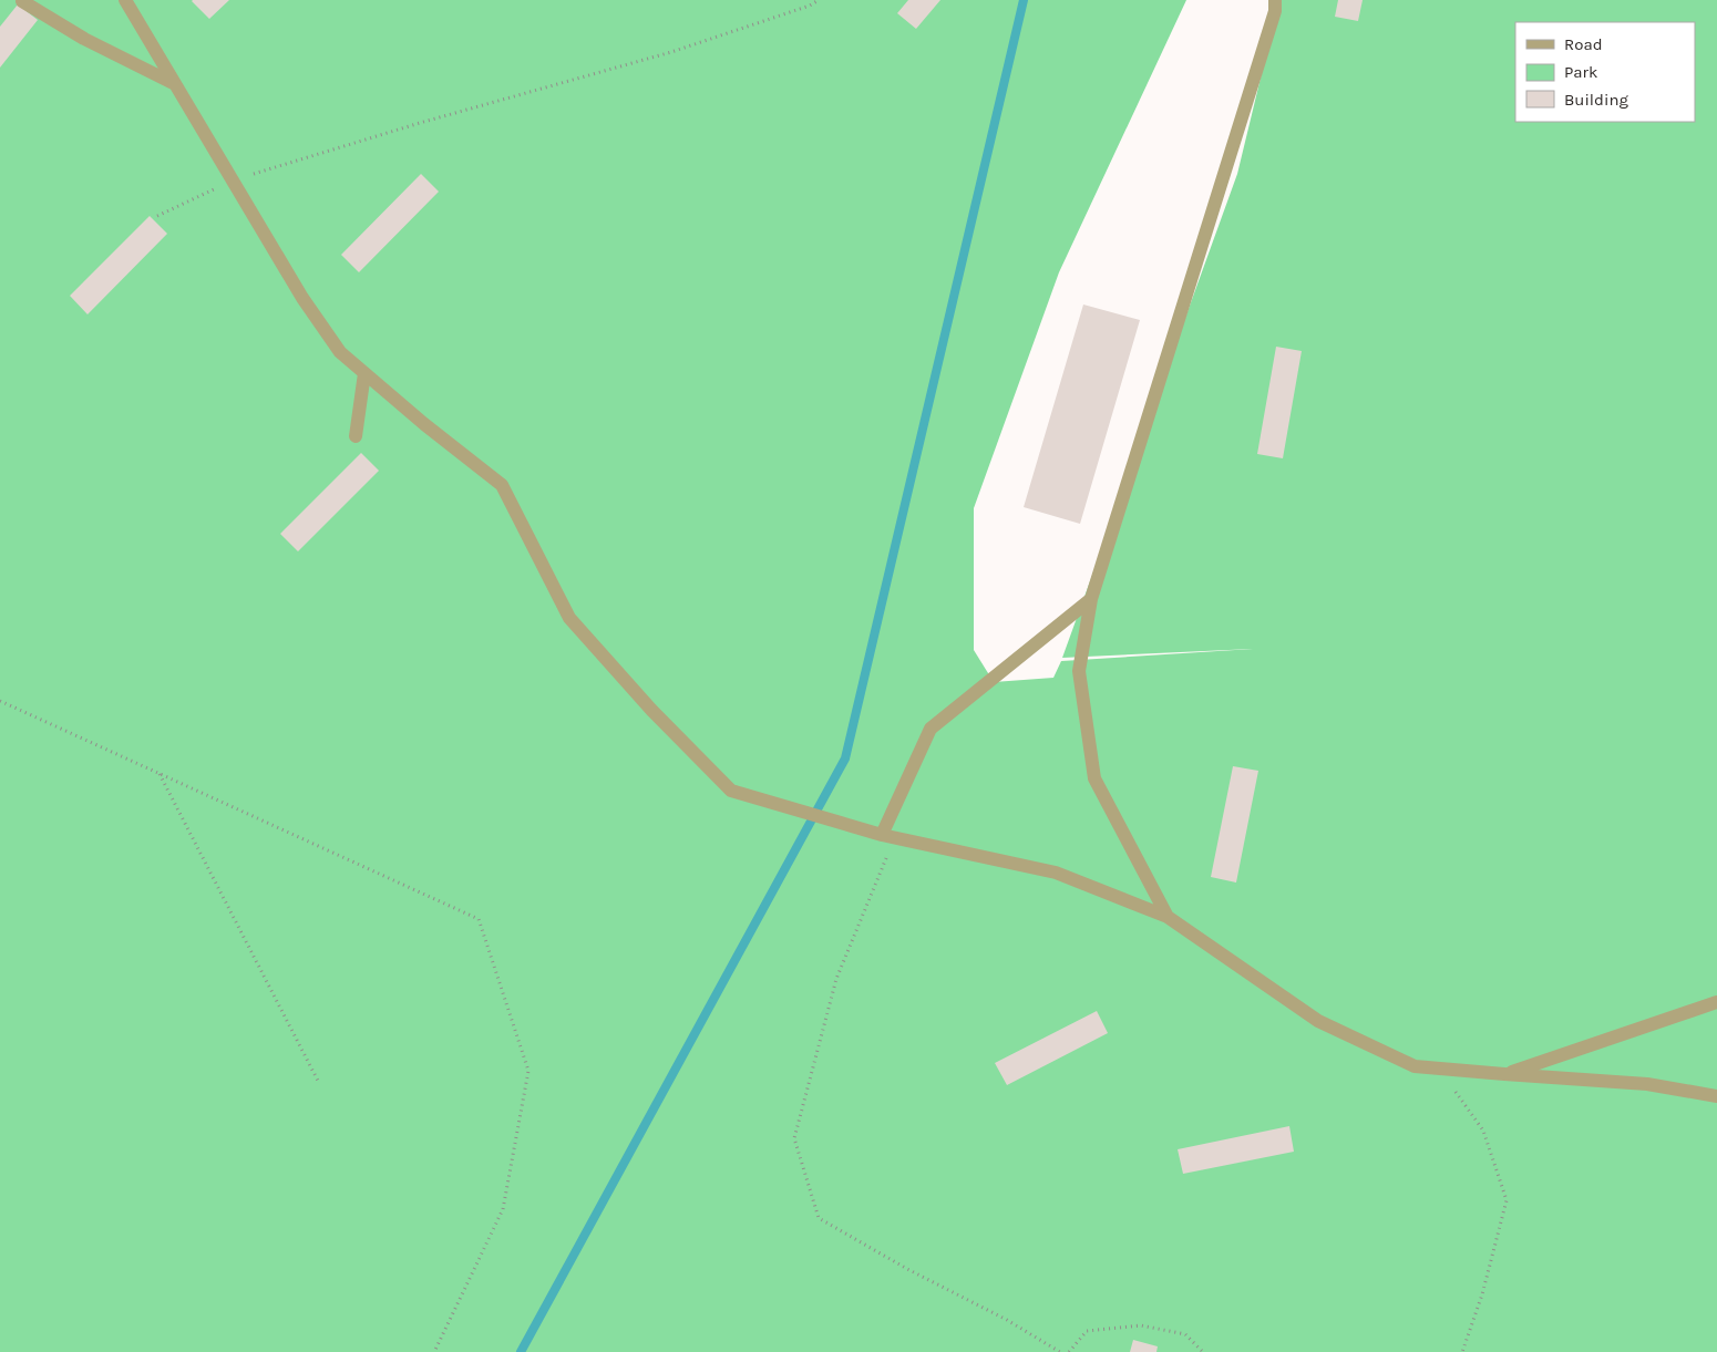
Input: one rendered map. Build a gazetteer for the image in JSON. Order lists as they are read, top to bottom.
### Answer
{
  "legend": ["Road", "Park", "Building"]
}
